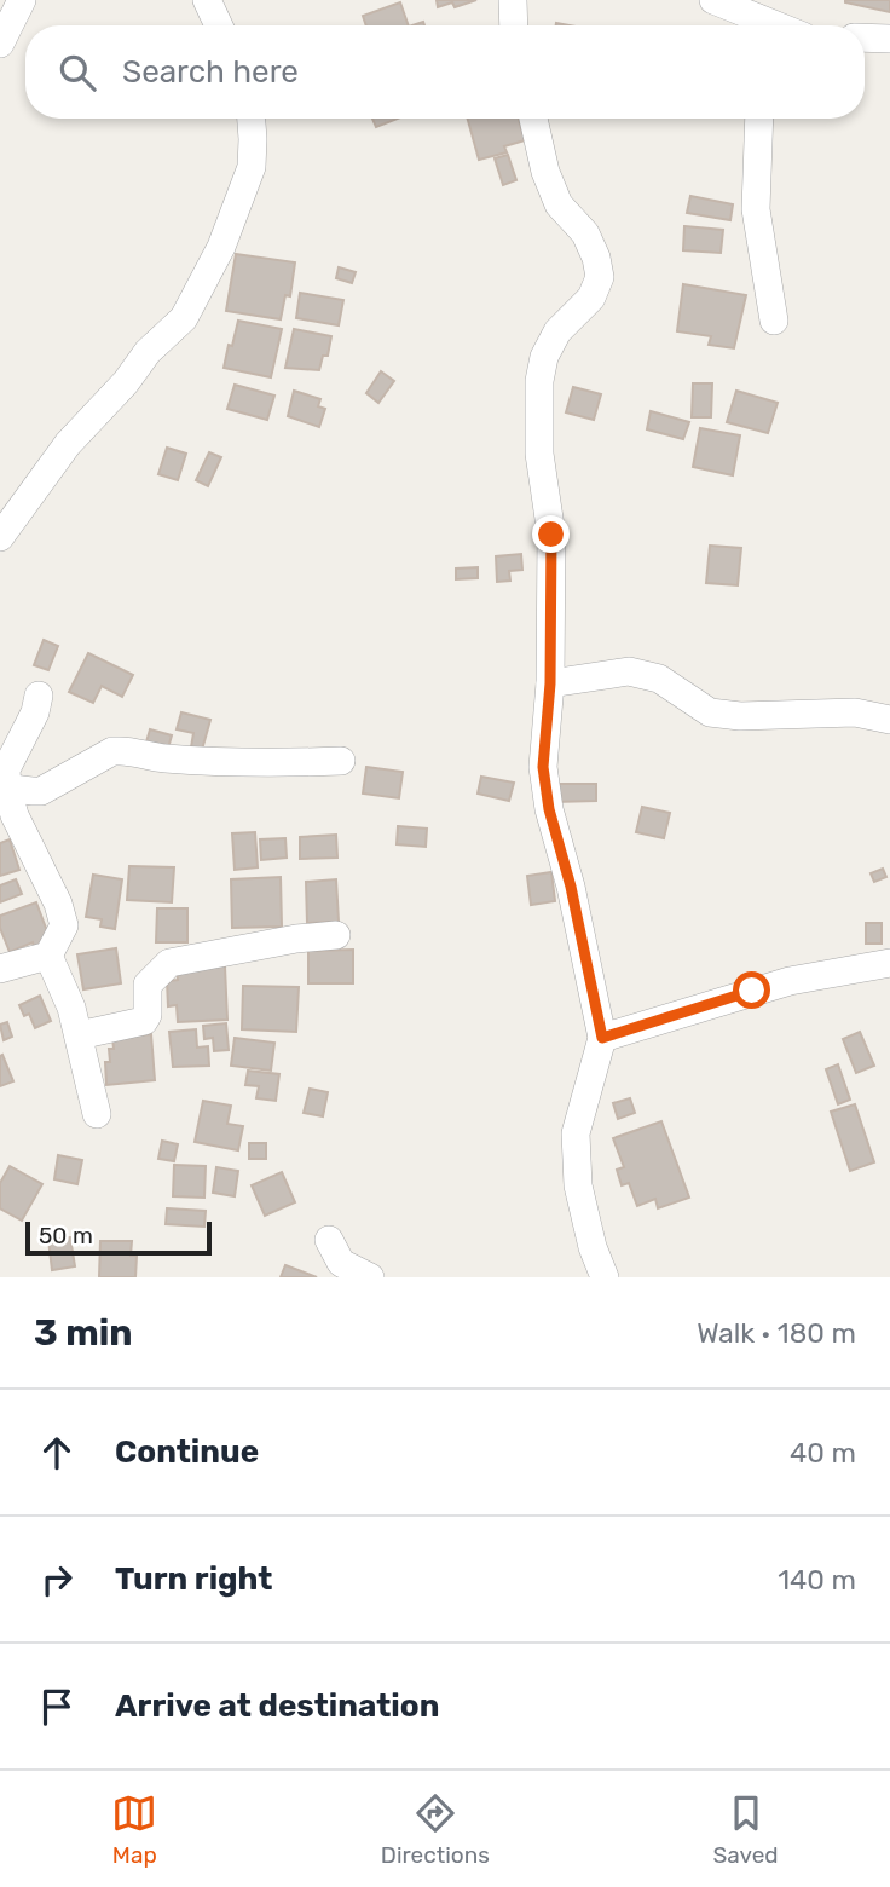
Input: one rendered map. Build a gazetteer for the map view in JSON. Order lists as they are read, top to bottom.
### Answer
{
  "scale_bar": "50 m",
  "page": {
    "search": "Search here",
    "scale": "50 m",
    "heading": ["3 min", "Walk · 180 m"],
    "list": [
      ["Continue", "40 m"],
      ["Turn right", "140 m"],
      "Arrive at destination"
    ],
    "nav": ["Map", "Directions", "Saved"]
  }
}
